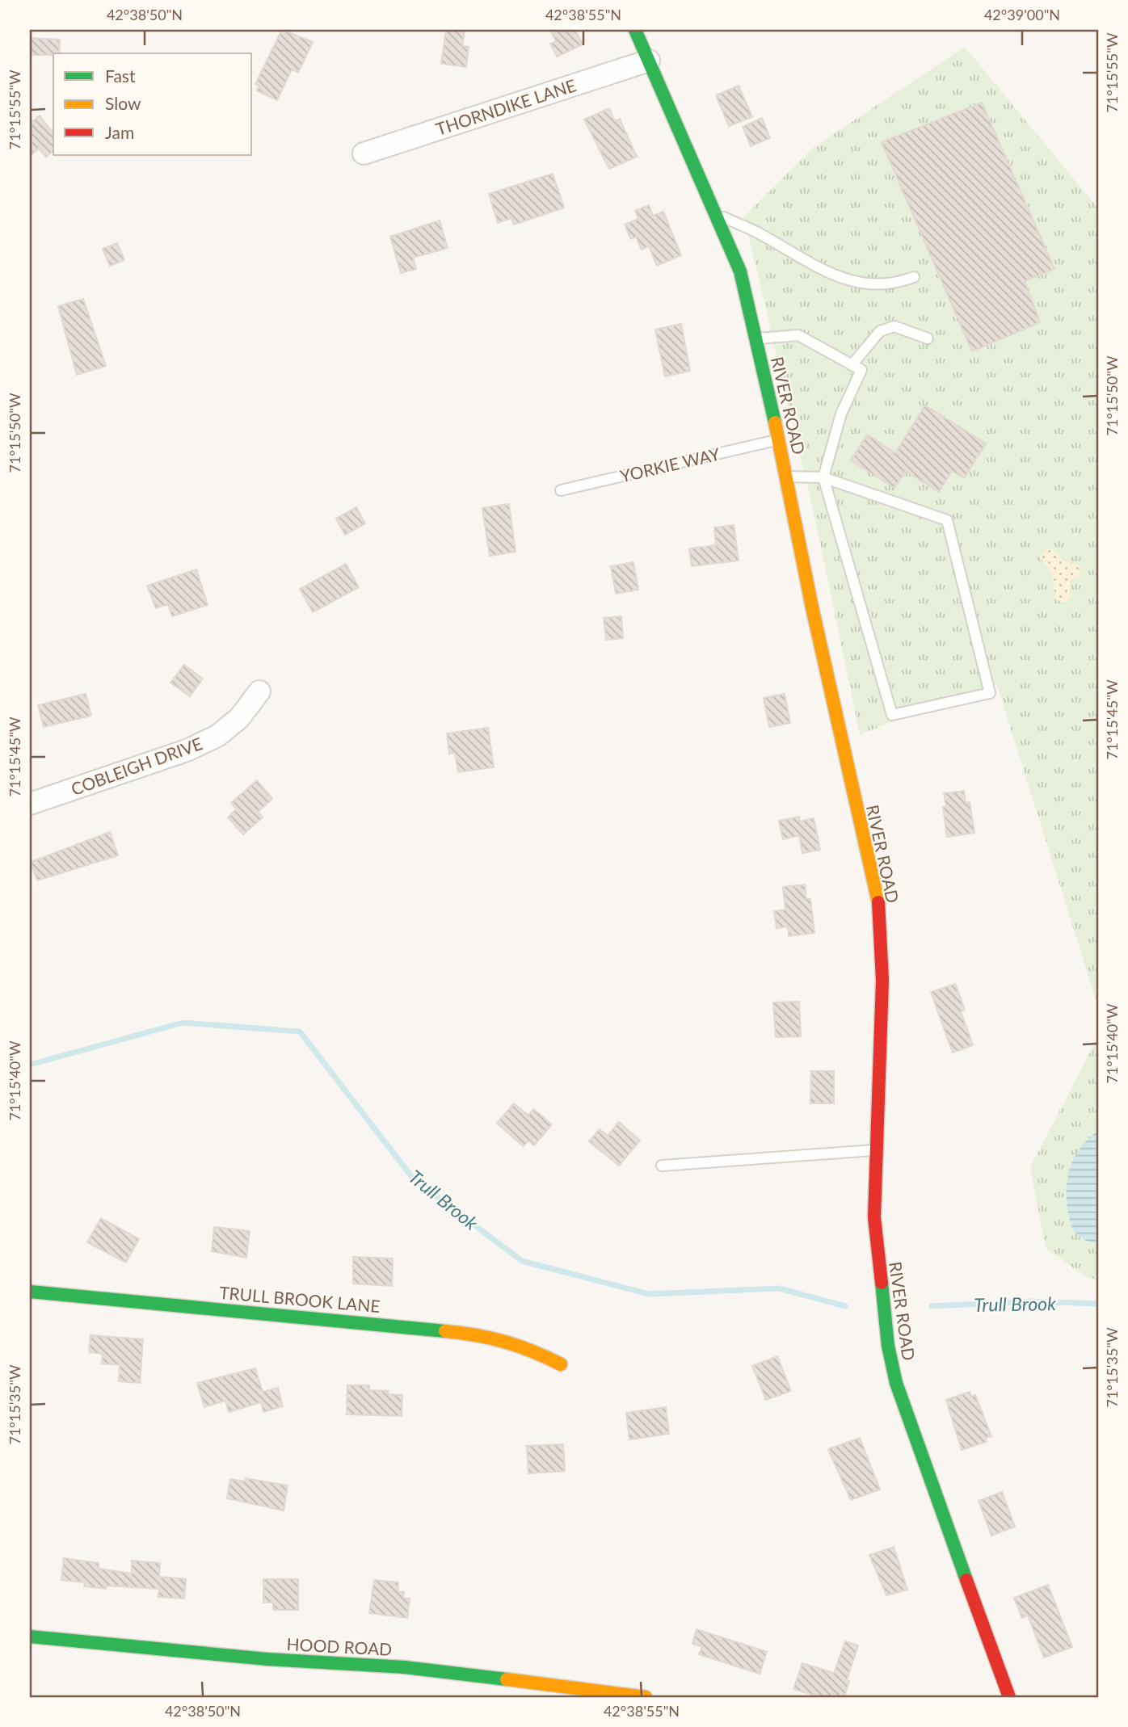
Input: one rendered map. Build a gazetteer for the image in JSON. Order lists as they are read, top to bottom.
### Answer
{
  "streets": {
    "main road": ["RIVER ROAD", "TRULL BROOK LANE", "HOOD ROAD"],
    "street": ["THORNDIKE LANE", "COBLEIGH DRIVE"],
    "lane": ["YORKIE WAY"]
  },
  "crossings": [
    ["THORNDIKE LANE", "RIVER ROAD"],
    ["RIVER ROAD", "YORKIE WAY"]
  ],
  "water": ["Trull Brook"],
  "legend": ["Fast", "Slow", "Jam"],
  "coordinates": [
    "42°38'50\"N",
    "42°38'55\"N",
    "42°39'00\"N",
    "71°15'55\"W",
    "71°15'50\"W",
    "71°15'45\"W",
    "71°15'40\"W",
    "71°15'35\"W"
  ]
}
